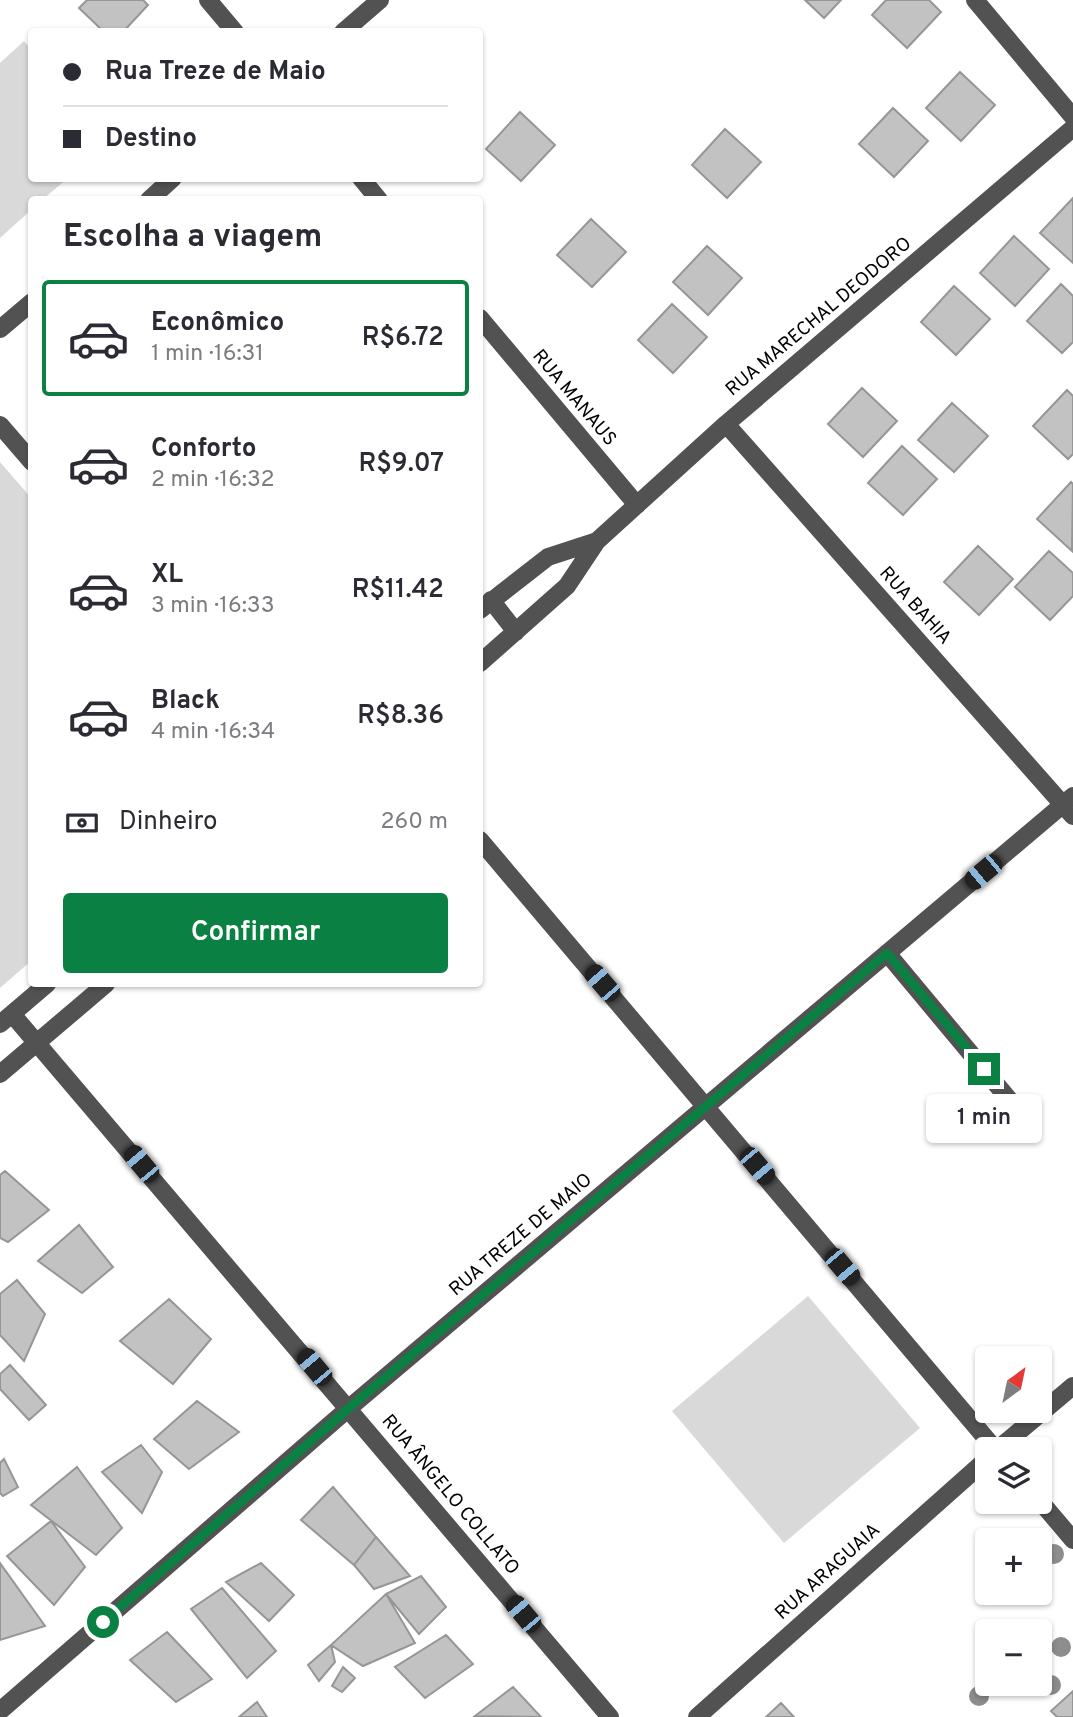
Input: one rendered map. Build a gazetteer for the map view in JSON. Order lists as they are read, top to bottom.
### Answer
{
  "streets": {
    "street": [
      "RUA MARECHAL DEODORO",
      "RUA MANAUS",
      "RUA BAHIA",
      "RUA TREZE DE MAIO",
      "RUA ÂNGELO COLLATO",
      "RUA ARAGUAIA"
    ]
  },
  "crossings": [
    ["RUA MARECHAL DEODORO", "RUA MANAUS"],
    ["RUA MARECHAL DEODORO", "RUA BAHIA"],
    ["RUA BAHIA", "RUA TREZE DE MAIO"],
    ["RUA TREZE DE MAIO", "RUA ÂNGELO COLLATO"]
  ],
  "north": "top right",
  "page": {
    "banner": ["Rua Treze de Maio", "Destino"],
    "heading": "Escolha a viagem",
    "list": [
      {
        "name": "Econômico",
        "note": "1 min · 16:31",
        "value": "R$6.72"
      },
      {
        "name": "Conforto",
        "note": "2 min · 16:32",
        "value": "R$9.07"
      },
      {
        "name": "XL",
        "note": "3 min · 16:33",
        "value": "R$11.42"
      },
      {
        "name": "Black",
        "note": "4 min · 16:34",
        "value": "R$8.36"
      }
    ],
    "pay": ["Dinheiro", "260 m"],
    "buttons": "Confirmar",
    "bubble": "1 min",
    "map_buttons": ["+", "−"]
  }
}
